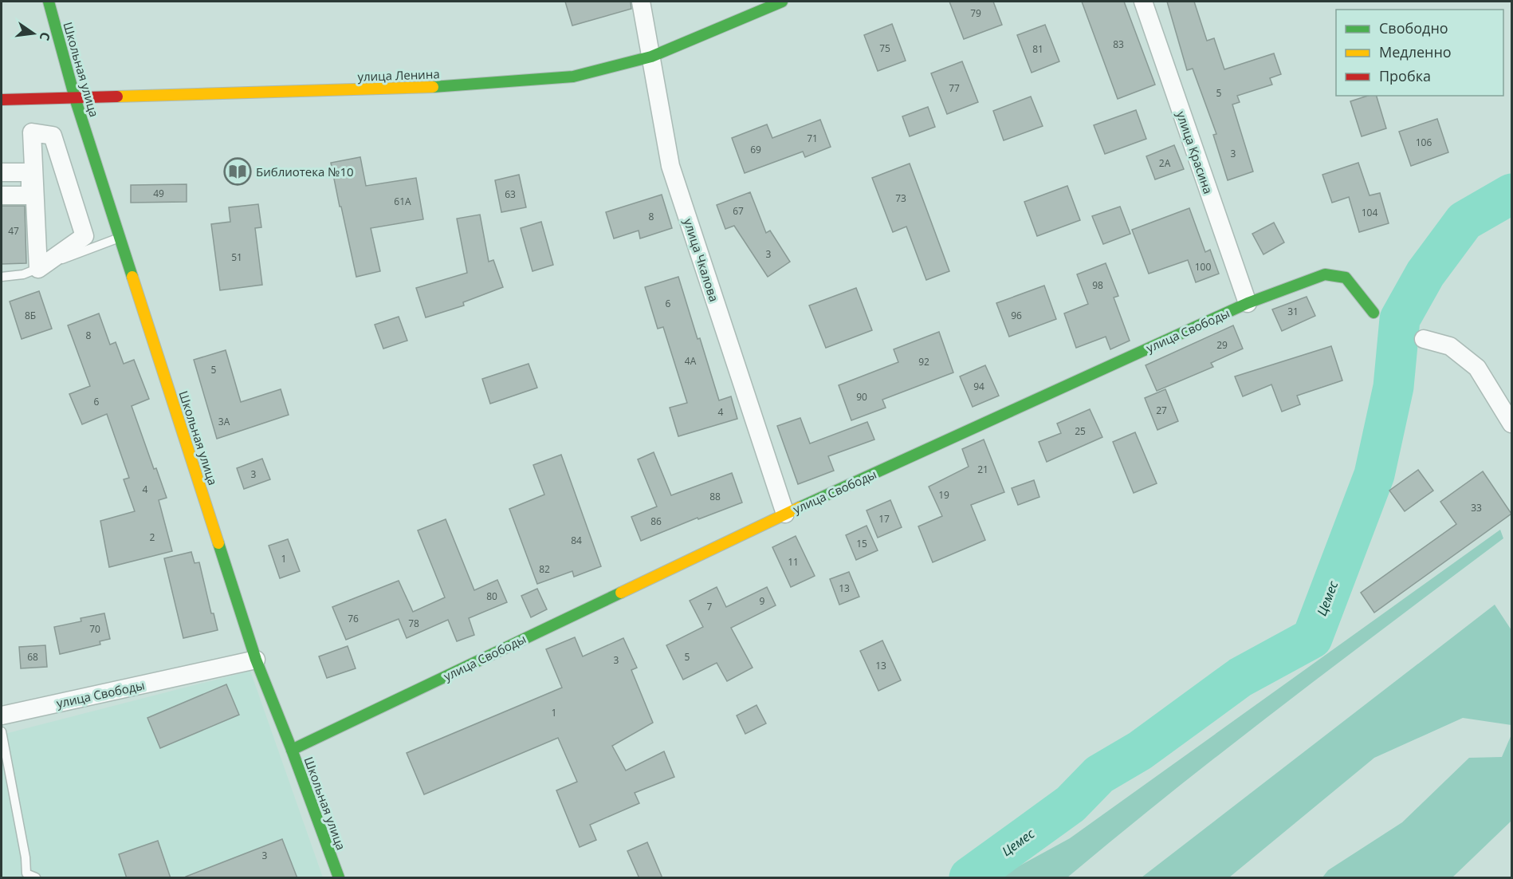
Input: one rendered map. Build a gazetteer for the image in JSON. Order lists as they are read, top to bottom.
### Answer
{
  "streets": {
    "main road": ["Школьная улица", "улица Ленина", "улица Свободы"],
    "street": ["улица Красина", "улица Чкалова"]
  },
  "crossings": [
    ["Школьная улица", "улица Ленина"],
    ["Школьная улица", "улица Свободы"],
    ["улица Ленина", "улица Чкалова"],
    ["улица Красина", "улица Свободы"],
    ["улица Чкалова", "улица Свободы"]
  ],
  "water": ["Цемес"],
  "places": {
    "library": ["Библиотека №10"]
  },
  "house_numbers": [
    "79",
    "83",
    "75",
    "81",
    "77",
    "5",
    "71",
    "106",
    "69",
    "3",
    "2А",
    "49",
    "63",
    "73",
    "61А",
    "67",
    "104",
    "8",
    "47",
    "3",
    "51",
    "100",
    "98",
    "6",
    "31",
    "8Б",
    "96",
    "8",
    "29",
    "4А",
    "92",
    "5",
    "94",
    "90",
    "6",
    "27",
    "4",
    "3А",
    "25",
    "21",
    "3",
    "4",
    "19",
    "88",
    "33",
    "17",
    "86",
    "2",
    "84",
    "15",
    "1",
    "11",
    "82",
    "13",
    "80",
    "9",
    "7",
    "76",
    "78",
    "70",
    "68",
    "5",
    "3",
    "13",
    "1",
    "3"
  ],
  "legend": ["Свободно", "Медленно", "Пробка"],
  "north": "right"
}
